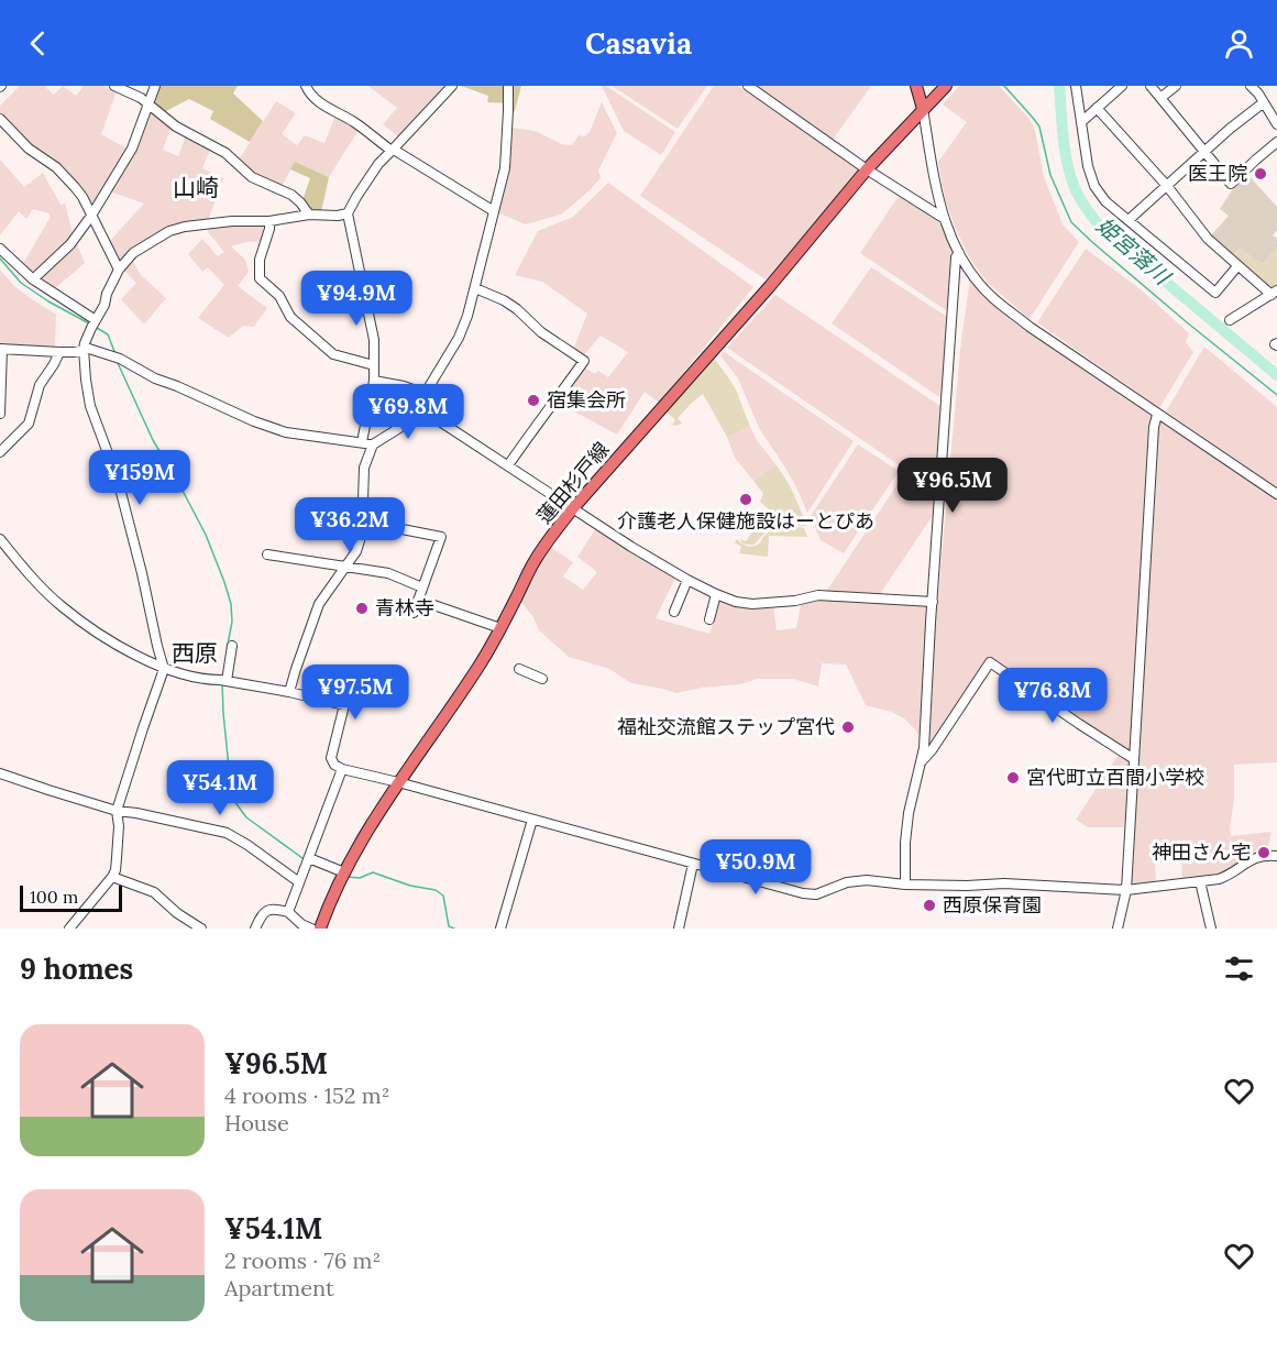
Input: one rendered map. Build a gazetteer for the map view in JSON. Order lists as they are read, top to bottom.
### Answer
{
  "streets": {
    "main road": ["蓮田杉戸線"]
  },
  "districts": ["山崎", "西原"],
  "water": ["姫宮落川"],
  "places": [
    "医王院",
    "宿集会所",
    "介護老人保健施設はーとぴあ",
    "青林寺",
    "福祉交流館ステップ宮代",
    "宮代町立百間小学校",
    "神田さん宅",
    "西原保育園"
  ],
  "scale_bar": "100 m",
  "page": {
    "header": "Casavia",
    "price": [
      "¥94.9M",
      "¥69.8M",
      "¥159M",
      "¥96.5M",
      "¥36.2M",
      "¥97.5M",
      "¥76.8M",
      "¥54.1M",
      "¥50.9M"
    ],
    "scale": "100 m",
    "heading": "9 homes",
    "list": [
      {
        "name": "¥96.5M",
        "note": "4 rooms · 152 m² · House"
      },
      {
        "name": "¥54.1M",
        "note": "2 rooms · 76 m² · Apartment"
      }
    ]
  }
}
